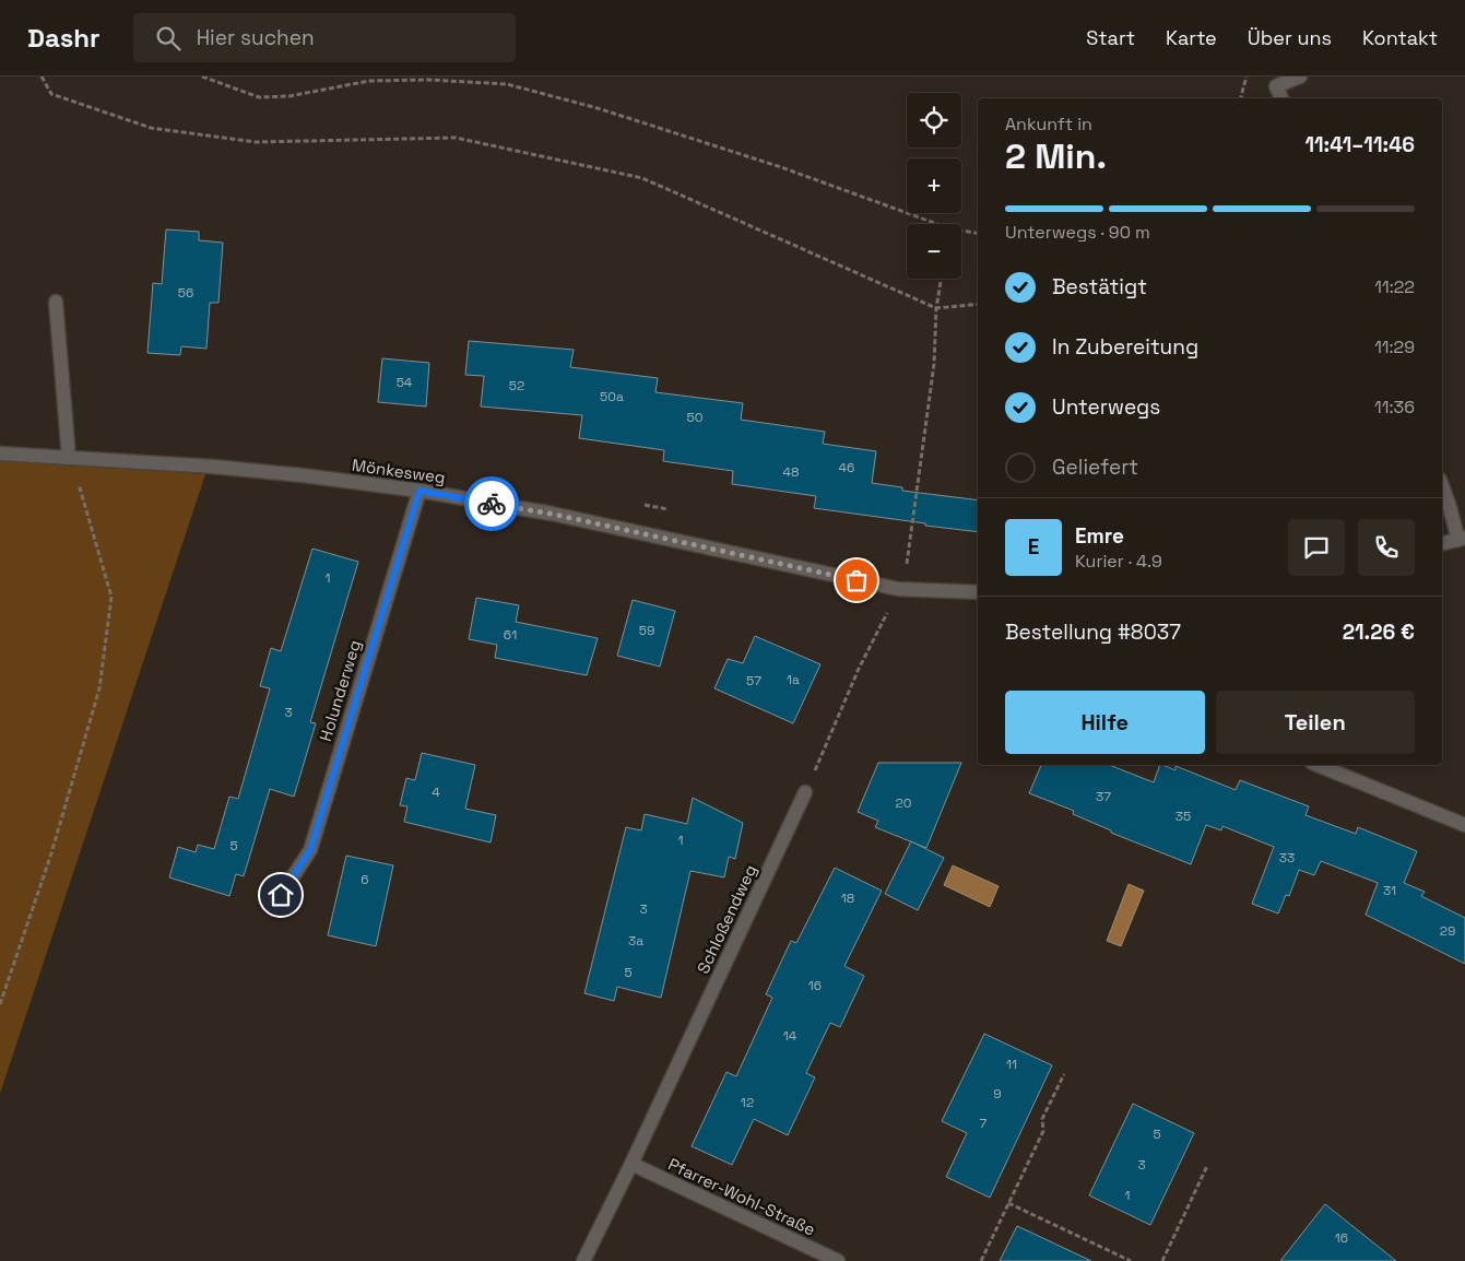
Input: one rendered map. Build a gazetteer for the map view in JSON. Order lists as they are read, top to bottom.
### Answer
{
  "streets": {
    "street": [
      "Mönkesweg",
      "Holunderweg",
      "Schloßendweg",
      "Pfarrer-Wohl-Straße"
    ]
  },
  "crossings": [
    ["Mönkesweg", "Holunderweg"],
    ["Schloßendweg", "Pfarrer-Wohl-Straße"]
  ],
  "house_numbers": [
    "56",
    "54",
    "52",
    "50a",
    "50",
    "46",
    "48",
    "1",
    "59",
    "61",
    "1a",
    "57",
    "3",
    "4",
    "37",
    "20",
    "35",
    "1",
    "5",
    "33",
    "6",
    "31",
    "18",
    "3",
    "29",
    "3a",
    "5",
    "16",
    "14",
    "11",
    "9",
    "12",
    "7",
    "5",
    "3",
    "1",
    "16"
  ],
  "page": {
    "header": "Dashr",
    "search": "Hier suchen",
    "nav": [
      "Start",
      "Karte",
      "Über uns",
      "Kontakt"
    ],
    "map_buttons": ["+", "−"],
    "heading": ["2 Min.", "Ankunft in", "11:41–11:46"],
    "panel": [
      "Emre",
      "Kurier · 4.9",
      "Bestellung #8037",
      "21.26 €"
    ],
    "bar": "Unterwegs · 90 m",
    "list": [
      ["Bestätigt", "11:22"],
      ["In Zubereitung", "11:29"],
      ["Unterwegs", "11:36"],
      "Geliefert"
    ],
    "round": "E",
    "buttons": ["Hilfe", "Teilen"]
  }
}
